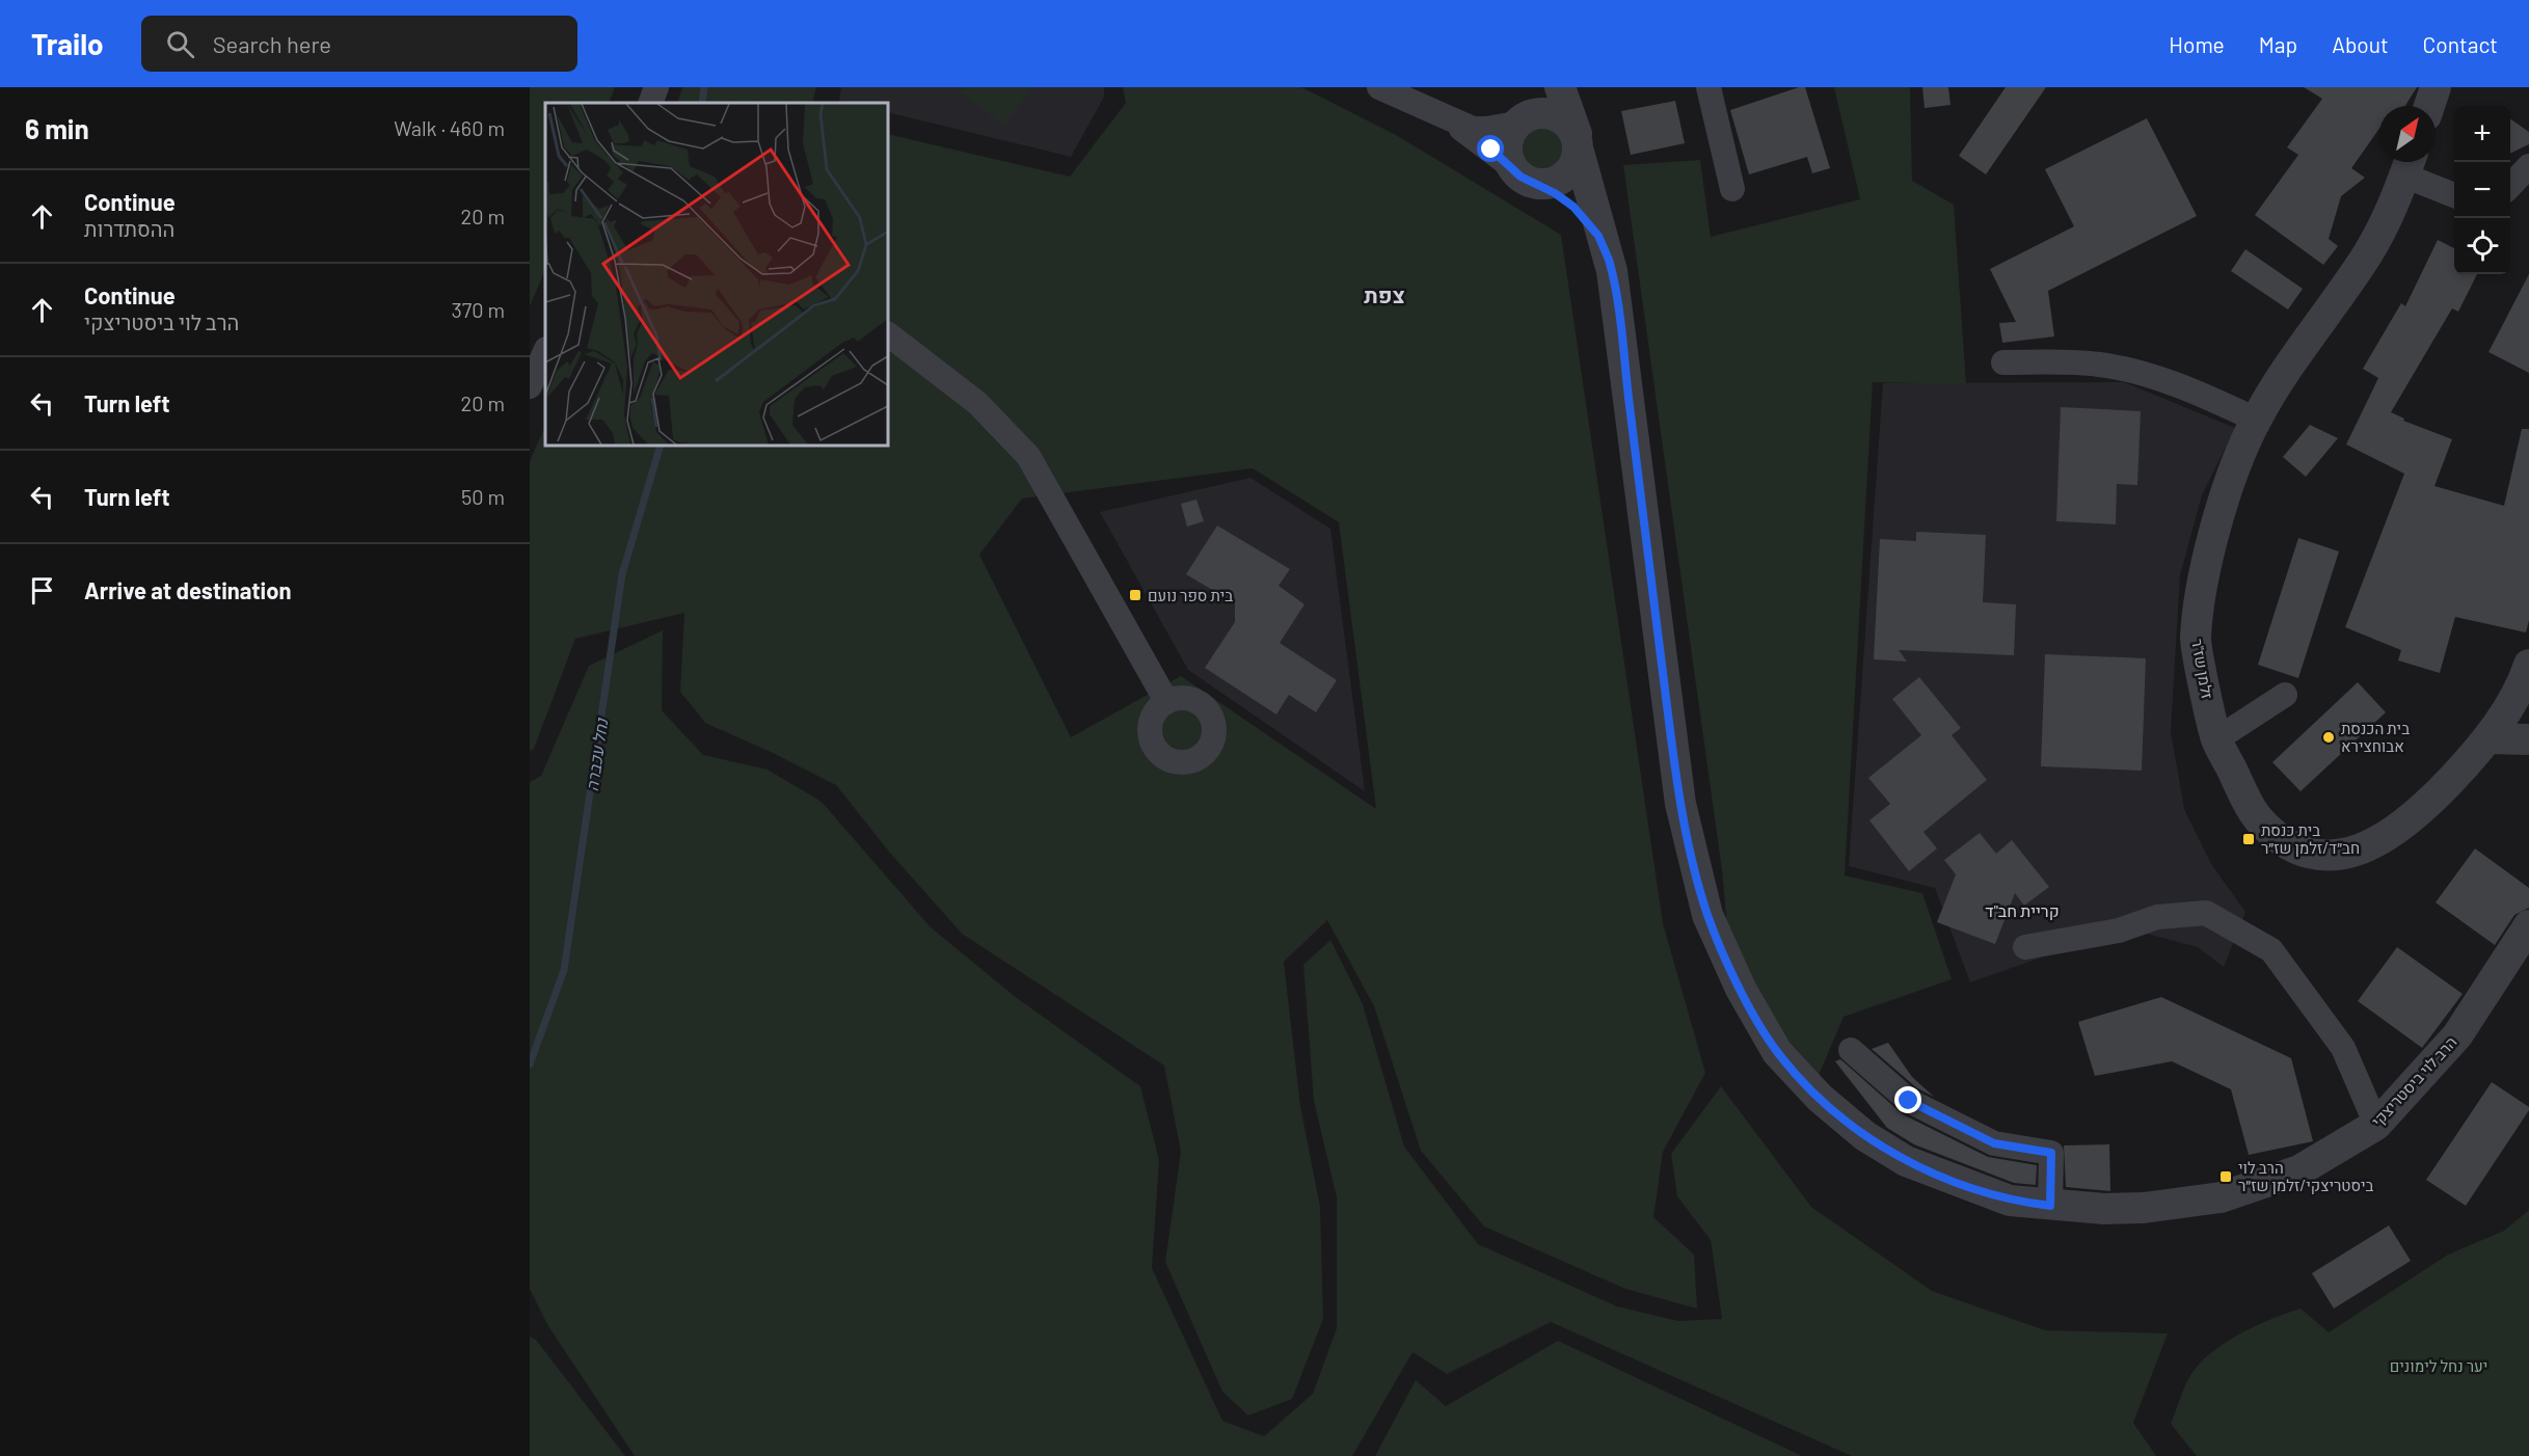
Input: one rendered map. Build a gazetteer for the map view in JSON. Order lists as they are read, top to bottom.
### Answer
{
  "streets": {
    "street": ["זלמן שז\"ר", "הרב לוי ביסטריצקי"]
  },
  "districts": ["צפת", "קריית חב\"ד"],
  "water": ["נחל עכברה"],
  "parks": ["יער נחל לימונים"],
  "places": {
    "transit": ["בית ספר נועם", "בית כנסת חב״ד/זלמן שז״ר", "הרב לוי ביסטריצקי/זלמן שז״ר"],
    "other": ["בית הכנסת אבוחצירא"]
  },
  "north": "top right",
  "page": {
    "header": "Trailo",
    "search": "Search here",
    "nav": [
      "Home",
      "Map",
      "About",
      "Contact"
    ],
    "heading": ["6 min", "Walk · 460 m"],
    "map_buttons": ["+", "−"],
    "list": [
      ["Continue", "ההסתדרות", "20 m"],
      ["Continue", "הרב לוי ביסטריצקי", "370 m"],
      ["Turn left", "20 m"],
      ["Turn left", "50 m"],
      "Arrive at destination"
    ]
  }
}
